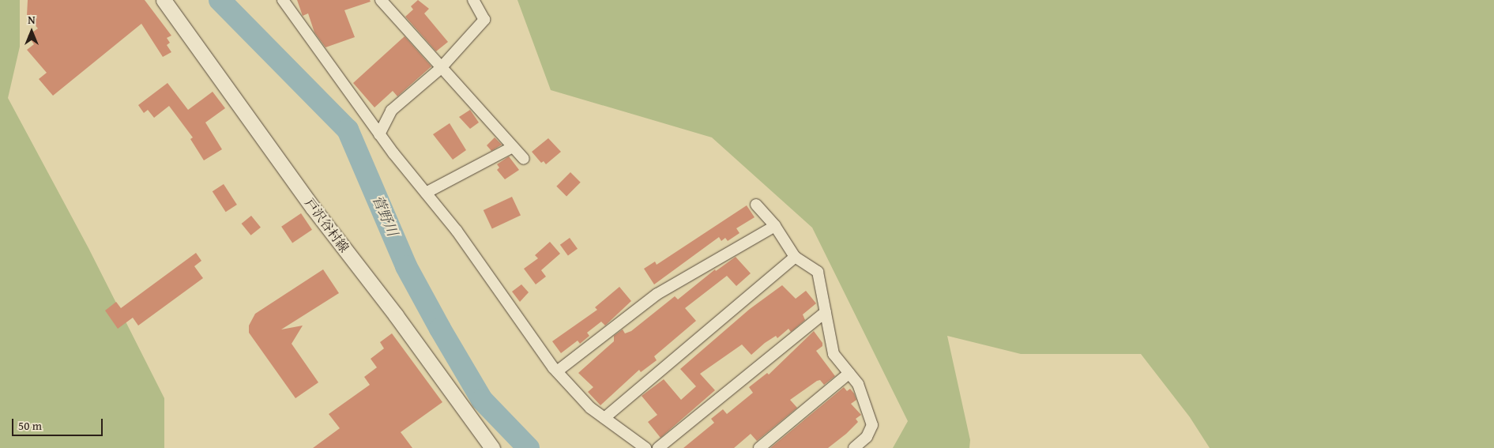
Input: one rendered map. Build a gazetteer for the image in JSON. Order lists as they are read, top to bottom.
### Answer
{
  "streets": {
    "main road": ["戸沢谷村線"]
  },
  "water": ["菅野川"],
  "scale_bar": "50 m",
  "north": "top"
}
